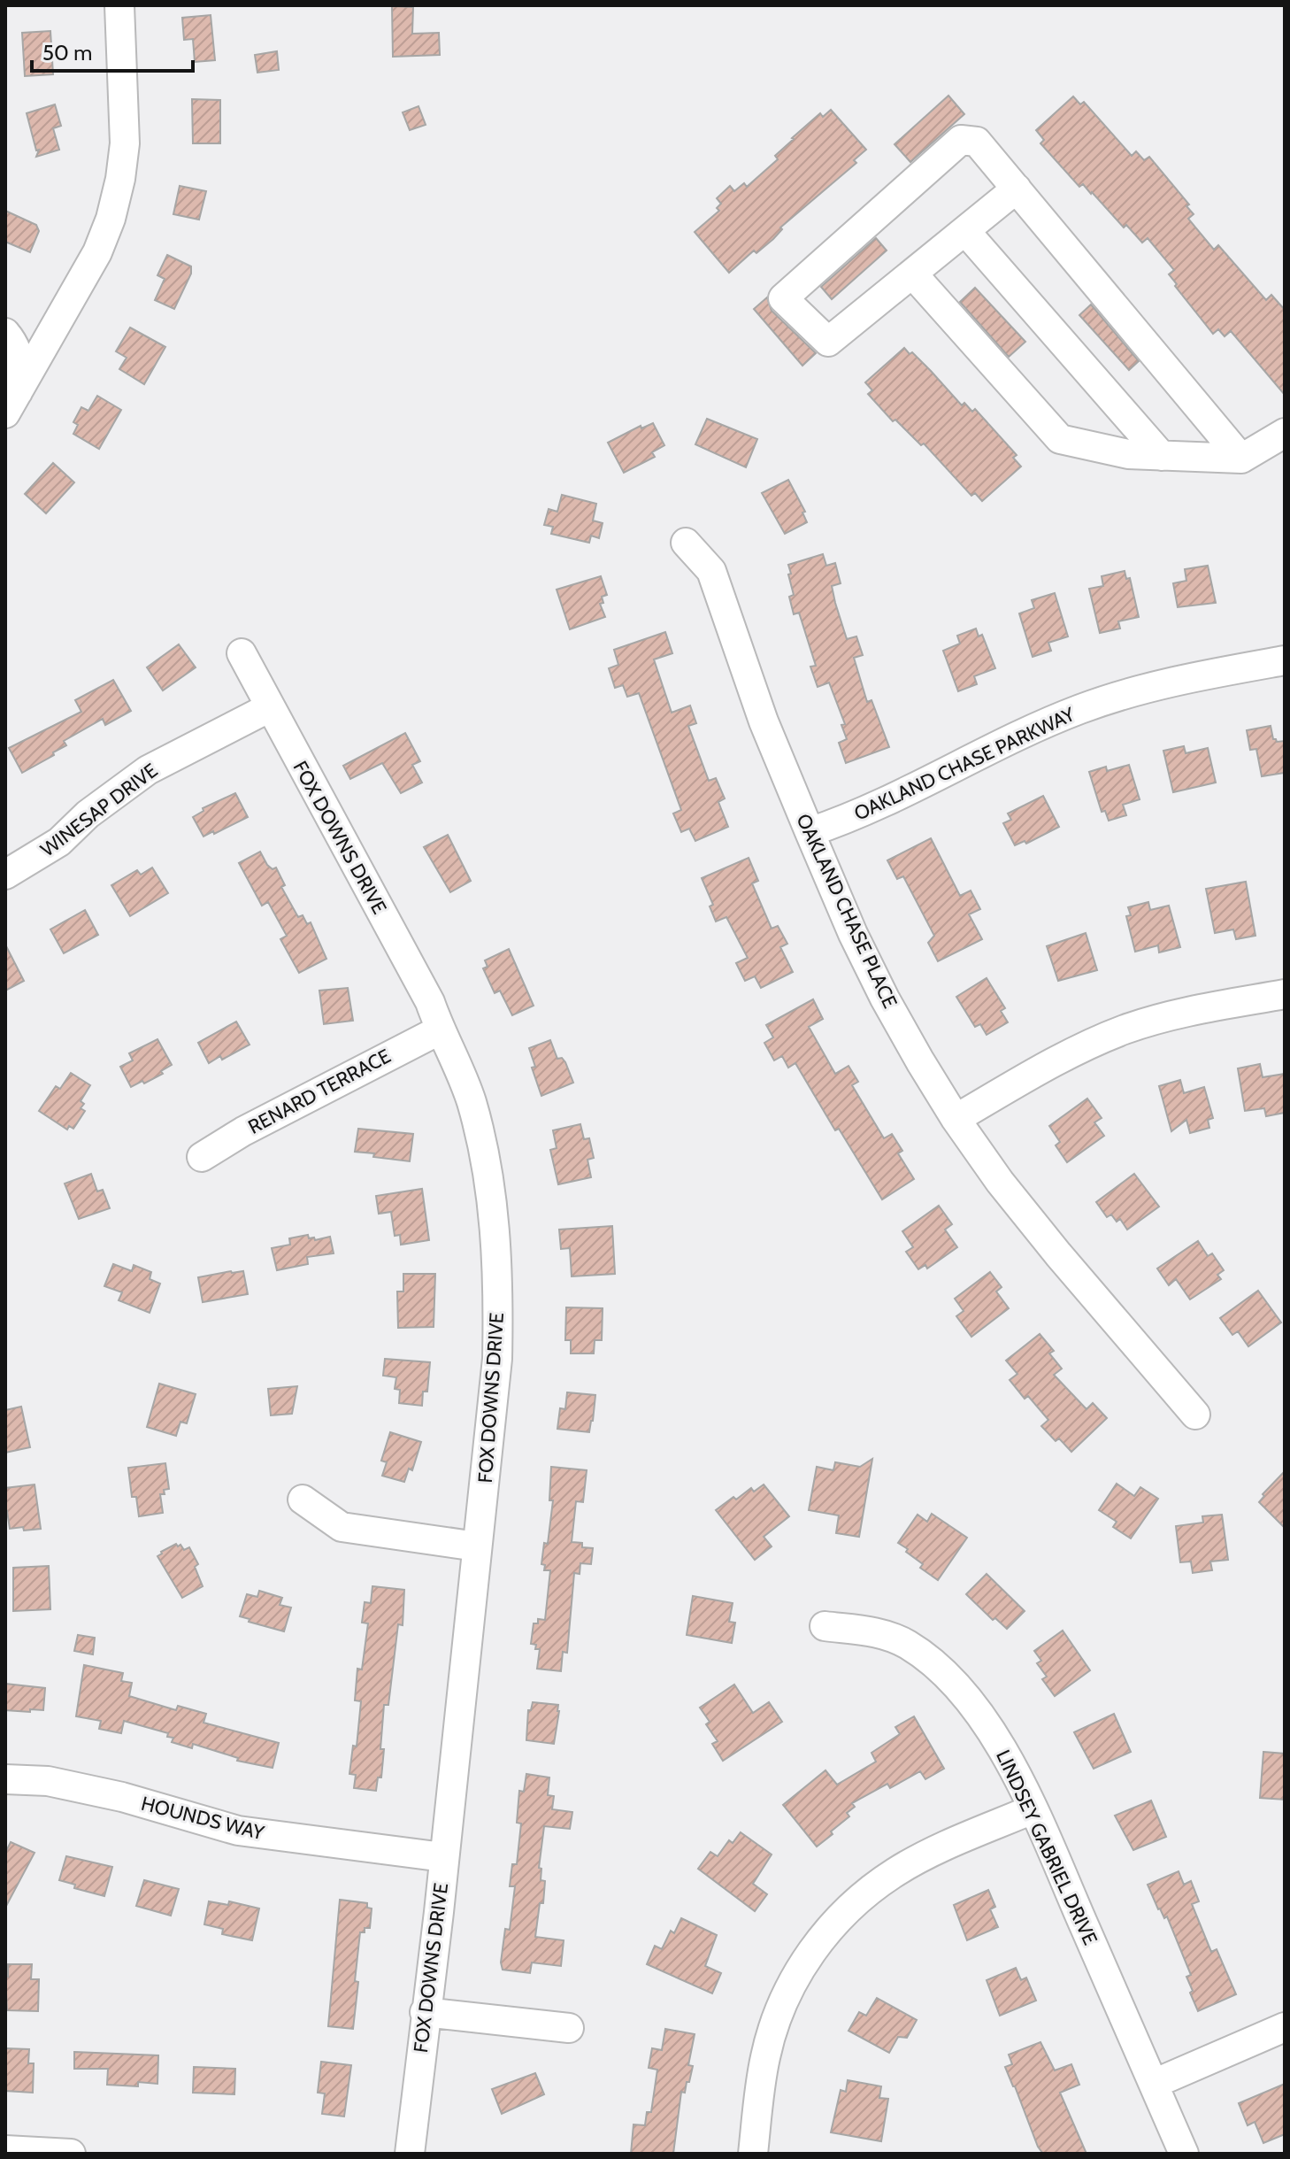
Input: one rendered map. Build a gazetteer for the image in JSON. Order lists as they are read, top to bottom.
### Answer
{
  "streets": {
    "street": [
      "OAKLAND CHASE PARKWAY",
      "WINESAP DRIVE",
      "FOX DOWNS DRIVE",
      "OAKLAND CHASE PLACE",
      "RENARD TERRACE",
      "HOUNDS WAY",
      "LINDSEY GABRIEL DRIVE"
    ]
  },
  "crossings": [
    ["OAKLAND CHASE PARKWAY", "OAKLAND CHASE PLACE"],
    ["WINESAP DRIVE", "FOX DOWNS DRIVE"],
    ["FOX DOWNS DRIVE", "RENARD TERRACE"],
    ["FOX DOWNS DRIVE", "HOUNDS WAY"]
  ],
  "scale_bar": "50 m"
}
